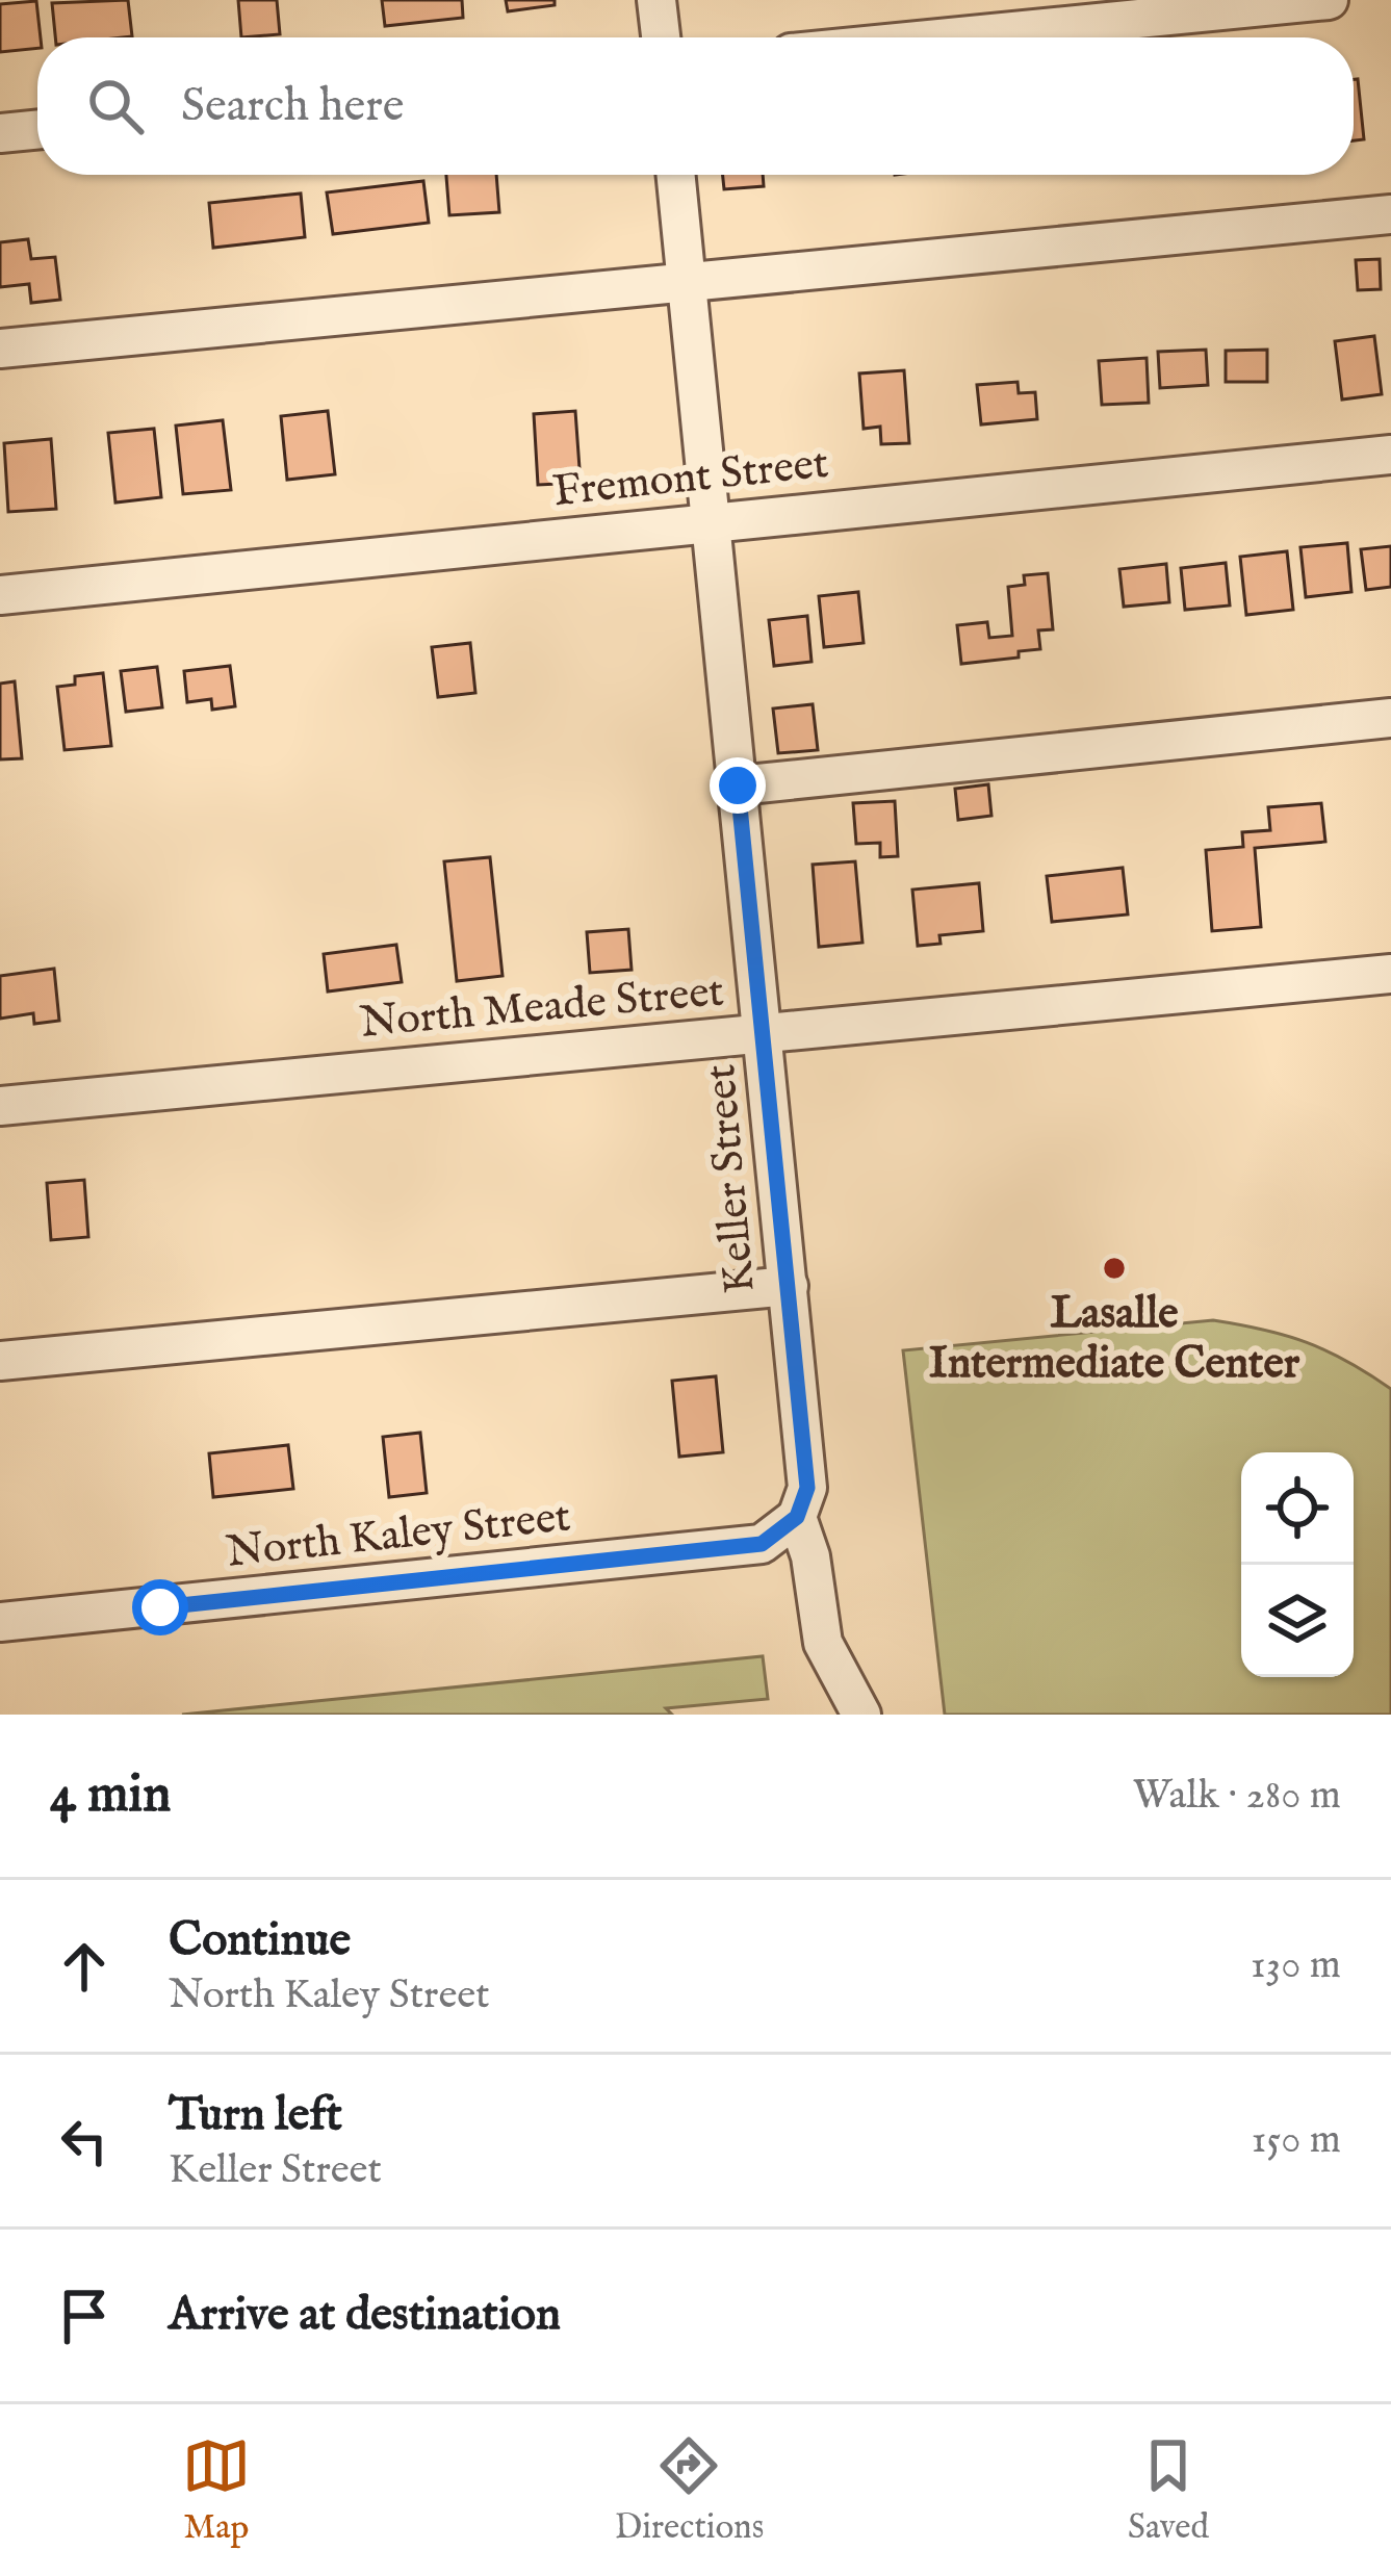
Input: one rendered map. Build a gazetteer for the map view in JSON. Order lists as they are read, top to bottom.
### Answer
{
  "streets": {
    "street": [
      "Fremont Street",
      "North Meade Street",
      "Keller Street",
      "North Kaley Street"
    ]
  },
  "crossings": [
    ["Fremont Street", "Keller Street"],
    ["North Meade Street", "Keller Street"],
    ["Keller Street", "North Kaley Street"]
  ],
  "places": ["Lasalle Intermediate Center"],
  "page": {
    "search": "Search here",
    "heading": ["4 min", "Walk · 280 m"],
    "list": [
      ["Continue", "North Kaley Street", "130 m"],
      ["Turn left", "Keller Street", "150 m"],
      "Arrive at destination"
    ],
    "nav": ["Map", "Directions", "Saved"]
  }
}
